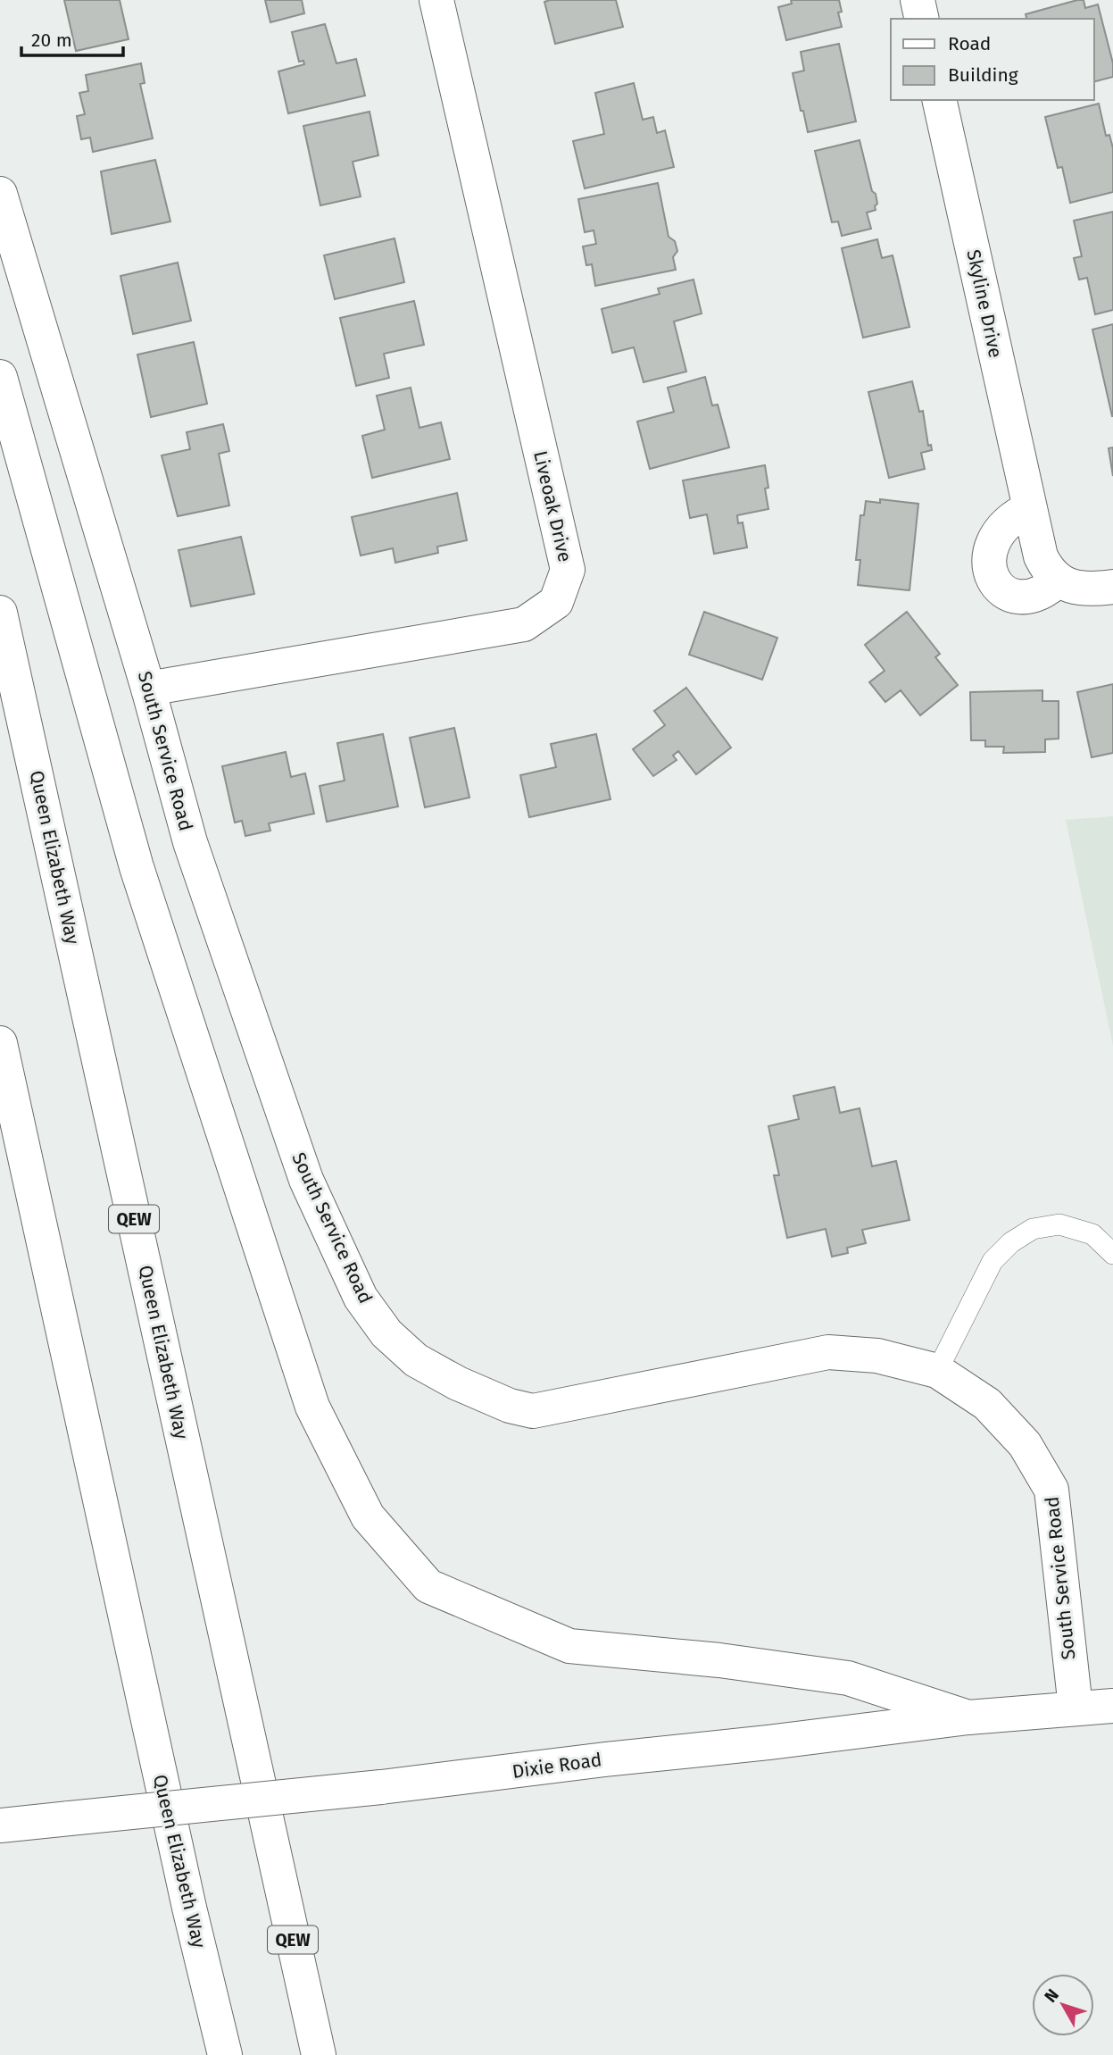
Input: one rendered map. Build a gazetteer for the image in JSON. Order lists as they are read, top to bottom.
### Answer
{
  "streets": {
    "main road": [
      "Skyline Drive",
      "Liveoak Drive",
      "South Service Road",
      "Queen Elizabeth Way",
      "QEW",
      "Dixie Road"
    ]
  },
  "crossings": [
    ["Liveoak Drive", "South Service Road"],
    ["South Service Road", "Dixie Road"]
  ],
  "legend": ["Road", "Building"],
  "scale_bar": "20 m",
  "north": "top left"
}
